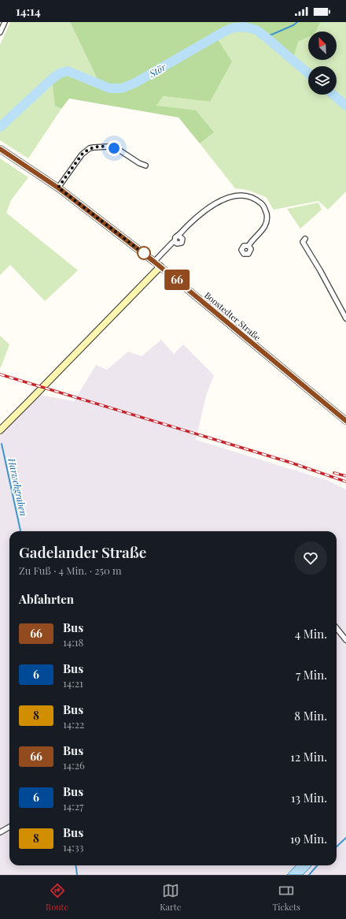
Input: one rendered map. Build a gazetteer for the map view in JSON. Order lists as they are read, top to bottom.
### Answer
{
  "streets": {
    "street": ["Boostedter Straße"]
  },
  "water": ["Stör", "Harwehgraben"],
  "lines": ["bus line 66"],
  "north": "top left",
  "page": {
    "status": "14:14",
    "on_map": "66",
    "heading": [
      ["Gadelander Straße", "Zu Fuß · 4 Min. · 250 m"],
      "Abfahrten"
    ],
    "list": [
      {
        "mark": "66",
        "name": "Bus",
        "note": "14:18",
        "value": "4 Min."
      },
      {
        "mark": "6",
        "name": "Bus",
        "note": "14:21",
        "value": "7 Min."
      },
      {
        "mark": "8",
        "name": "Bus",
        "note": "14:22",
        "value": "8 Min."
      },
      {
        "mark": "66",
        "name": "Bus",
        "note": "14:26",
        "value": "12 Min."
      },
      {
        "mark": "6",
        "name": "Bus",
        "note": "14:27",
        "value": "13 Min."
      },
      {
        "mark": "8",
        "name": "Bus",
        "note": "14:33",
        "value": "19 Min."
      }
    ],
    "tabs": ["Route", "Karte", "Tickets"]
  }
}
